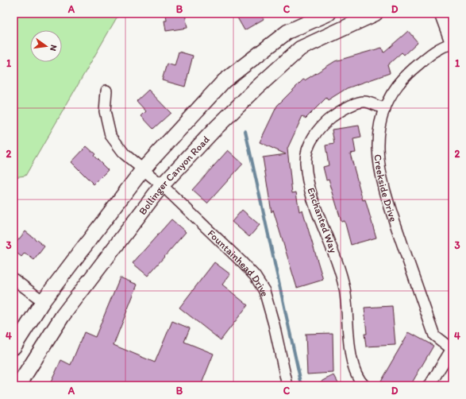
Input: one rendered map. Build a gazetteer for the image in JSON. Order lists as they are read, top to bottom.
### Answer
{
  "streets": {
    "main road": ["Bollinger Canyon Road"],
    "street": ["Creekside Drive", "Enchanted Way", "Fountainhead Drive"]
  },
  "crossings": [
    ["Bollinger Canyon Road", "Fountainhead Drive"],
    ["Creekside Drive", "Enchanted Way"]
  ],
  "north": "right",
  "grid": {
    "columns": [
      "A",
      "B",
      "C",
      "D"
    ],
    "rows": [
      "1",
      "2",
      "3",
      "4"
    ]
  }
}
